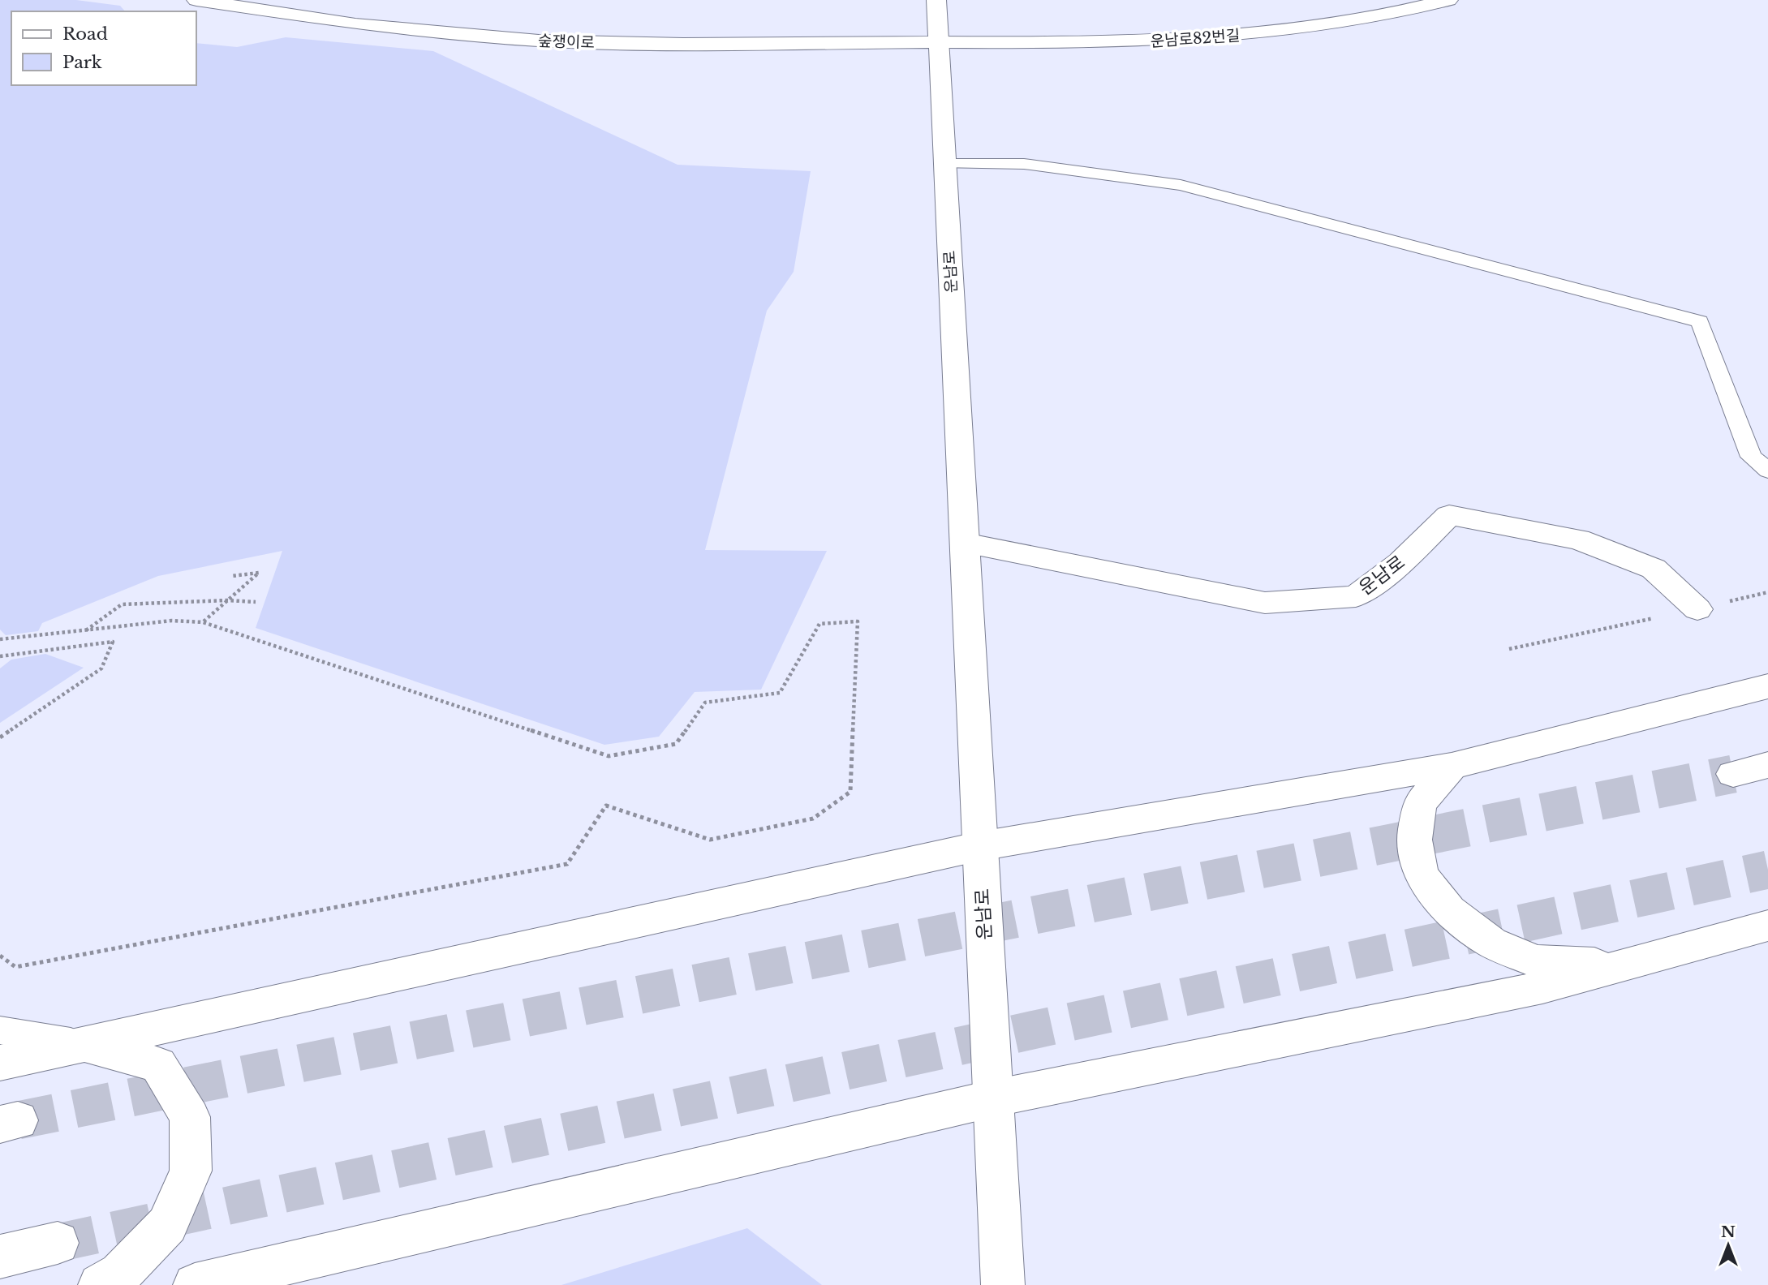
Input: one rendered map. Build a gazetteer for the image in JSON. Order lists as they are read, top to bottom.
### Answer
{
  "streets": {
    "main road": ["운남로82번길", "숲쟁이로", "운남로"]
  },
  "crossings": [
    ["운남로82번길", "숲쟁이로"],
    ["운남로82번길", "운남로"],
    ["숲쟁이로", "운남로"]
  ],
  "legend": ["Road", "Park"],
  "north": "top"
}
